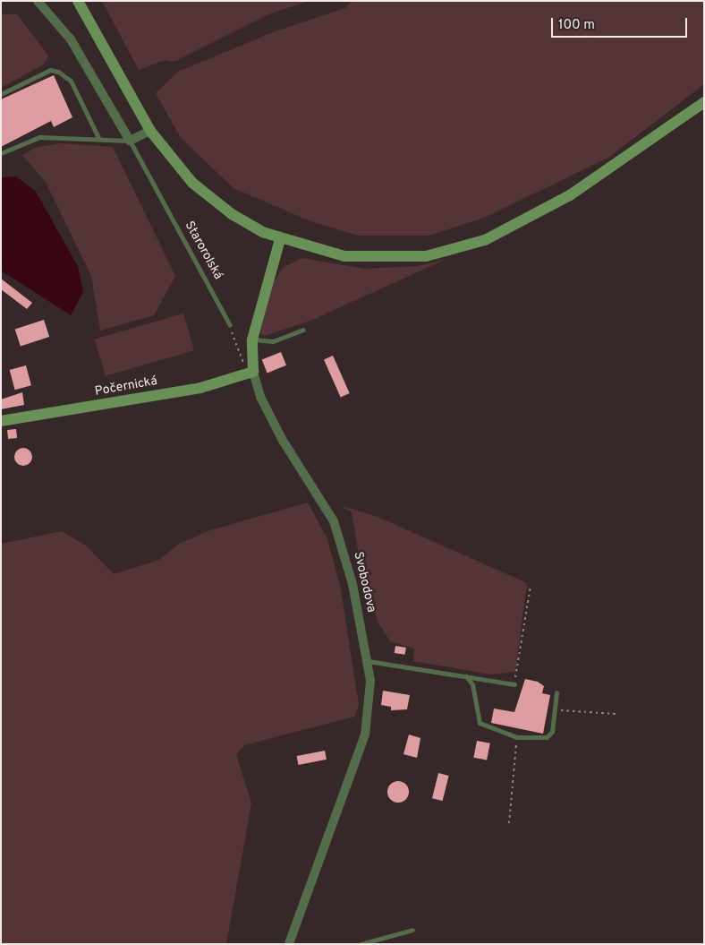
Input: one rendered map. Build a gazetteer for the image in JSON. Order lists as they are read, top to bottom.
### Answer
{
  "streets": {
    "main road": ["Počernická", "Svobodova"],
    "street": ["Starorolská"]
  },
  "crossings": [
    ["Počernická", "Svobodova"]
  ],
  "scale_bar": "100 m"
}
